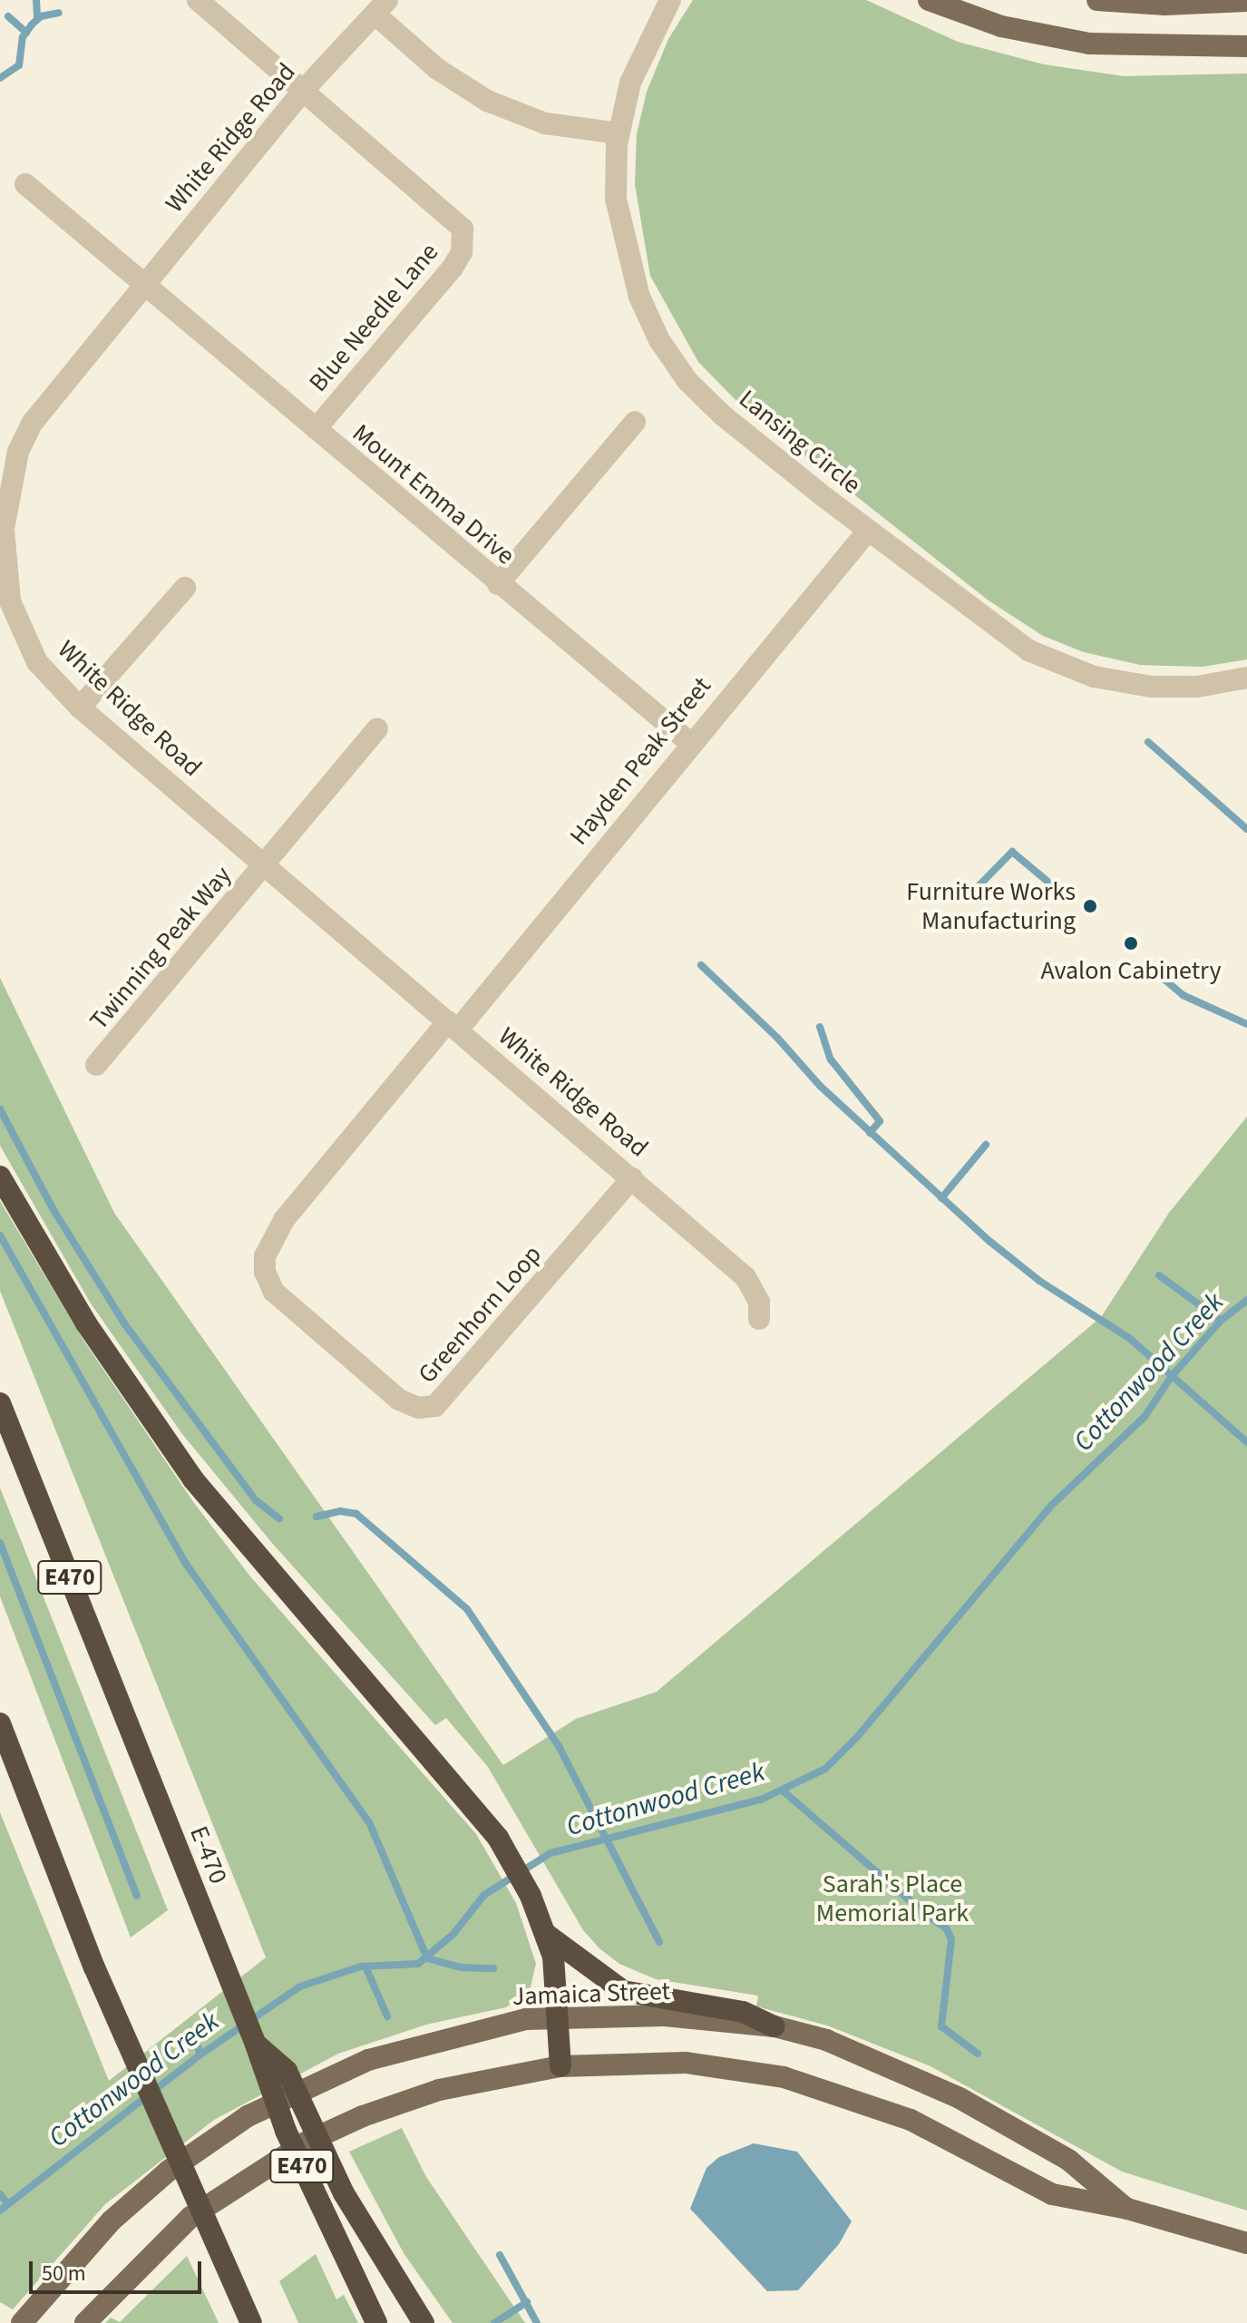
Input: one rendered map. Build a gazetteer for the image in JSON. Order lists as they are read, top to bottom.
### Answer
{
  "streets": {
    "highway": ["E470", "E-470"],
    "main road": ["Jamaica Street"],
    "street": [
      "White Ridge Road",
      "Blue Needle Lane",
      "Lansing Circle",
      "Mount Emma Drive",
      "Hayden Peak Street",
      "Twinning Peak Way",
      "Greenhorn Loop"
    ]
  },
  "crossings": [
    ["White Ridge Road", "Blue Needle Lane"],
    ["White Ridge Road", "Mount Emma Drive"],
    ["White Ridge Road", "Hayden Peak Street"],
    ["White Ridge Road", "Twinning Peak Way"],
    ["White Ridge Road", "Greenhorn Loop"],
    ["Blue Needle Lane", "Mount Emma Drive"],
    ["Lansing Circle", "Hayden Peak Street"],
    ["Mount Emma Drive", "Hayden Peak Street"],
    ["Hayden Peak Street", "Greenhorn Loop"]
  ],
  "water": ["Cottonwood Creek"],
  "parks": ["Sarah's Place Memorial Park"],
  "places": ["Furniture Works Manufacturing", "Avalon Cabinetry"],
  "scale_bar": "50 m"
}
